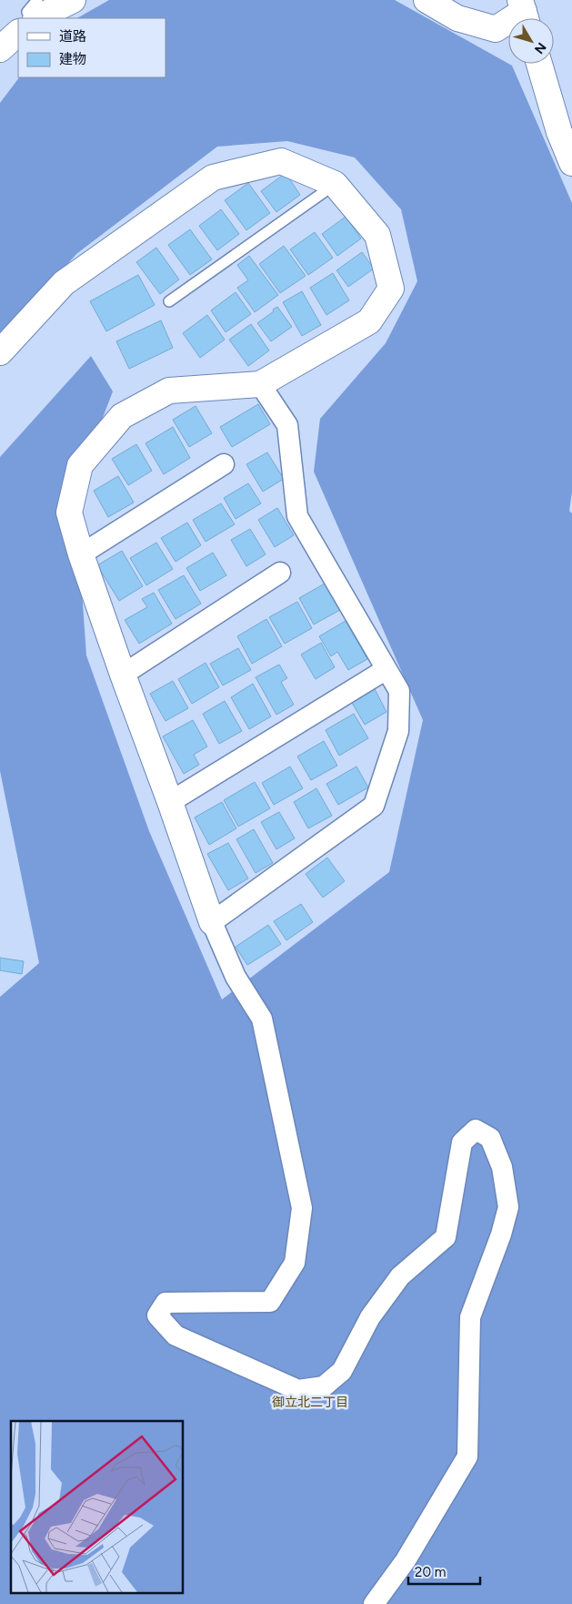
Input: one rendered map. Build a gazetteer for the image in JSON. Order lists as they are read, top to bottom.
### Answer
{
  "districts": ["御立北二丁目"],
  "legend": ["道路", "建物"],
  "scale_bar": "20 m",
  "north": "bottom right"
}
